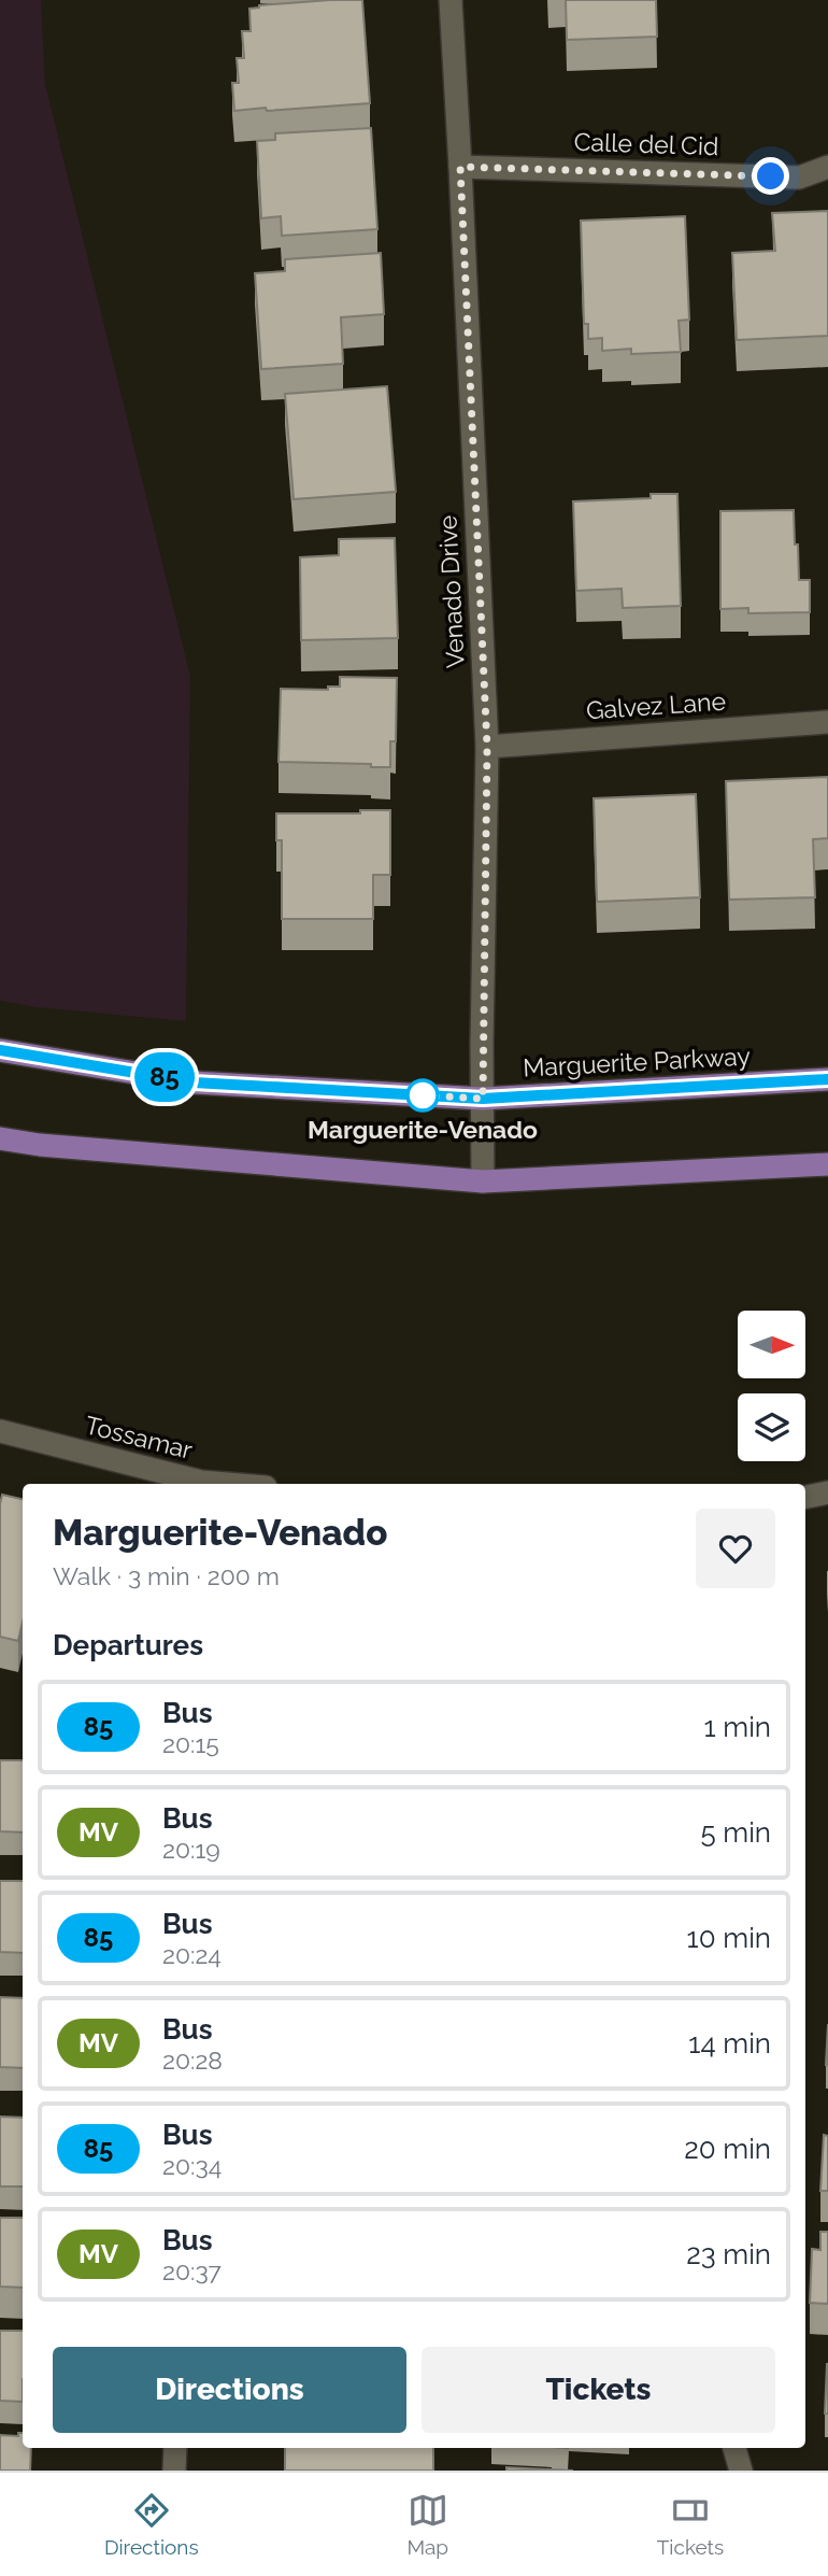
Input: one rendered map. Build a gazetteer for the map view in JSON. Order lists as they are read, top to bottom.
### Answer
{
  "streets": {
    "main road": ["Marguerite Parkway"],
    "street": [
      "Calle del Cid",
      "Venado Drive",
      "Galvez Lane",
      "Tossamar"
    ]
  },
  "crossings": [
    ["Calle del Cid", "Venado Drive"],
    ["Venado Drive", "Galvez Lane"],
    ["Venado Drive", "Marguerite Parkway"]
  ],
  "places": ["Marguerite-Venado"],
  "lines": ["bus line 85"],
  "north": "right",
  "page": {
    "on_map": "85",
    "heading": [
      ["Marguerite-Venado", "Walk · 3 min · 200 m"],
      "Departures"
    ],
    "list": [
      {
        "mark": "85",
        "name": "Bus",
        "note": "20:15",
        "value": "1 min"
      },
      {
        "mark": "MV",
        "name": "Bus",
        "note": "20:19",
        "value": "5 min"
      },
      {
        "mark": "85",
        "name": "Bus",
        "note": "20:24",
        "value": "10 min"
      },
      {
        "mark": "MV",
        "name": "Bus",
        "note": "20:28",
        "value": "14 min"
      },
      {
        "mark": "85",
        "name": "Bus",
        "note": "20:34",
        "value": "20 min"
      },
      {
        "mark": "MV",
        "name": "Bus",
        "note": "20:37",
        "value": "23 min"
      }
    ],
    "buttons": ["Directions", "Tickets"],
    "tabs": ["Directions", "Map", "Tickets"]
  }
}
